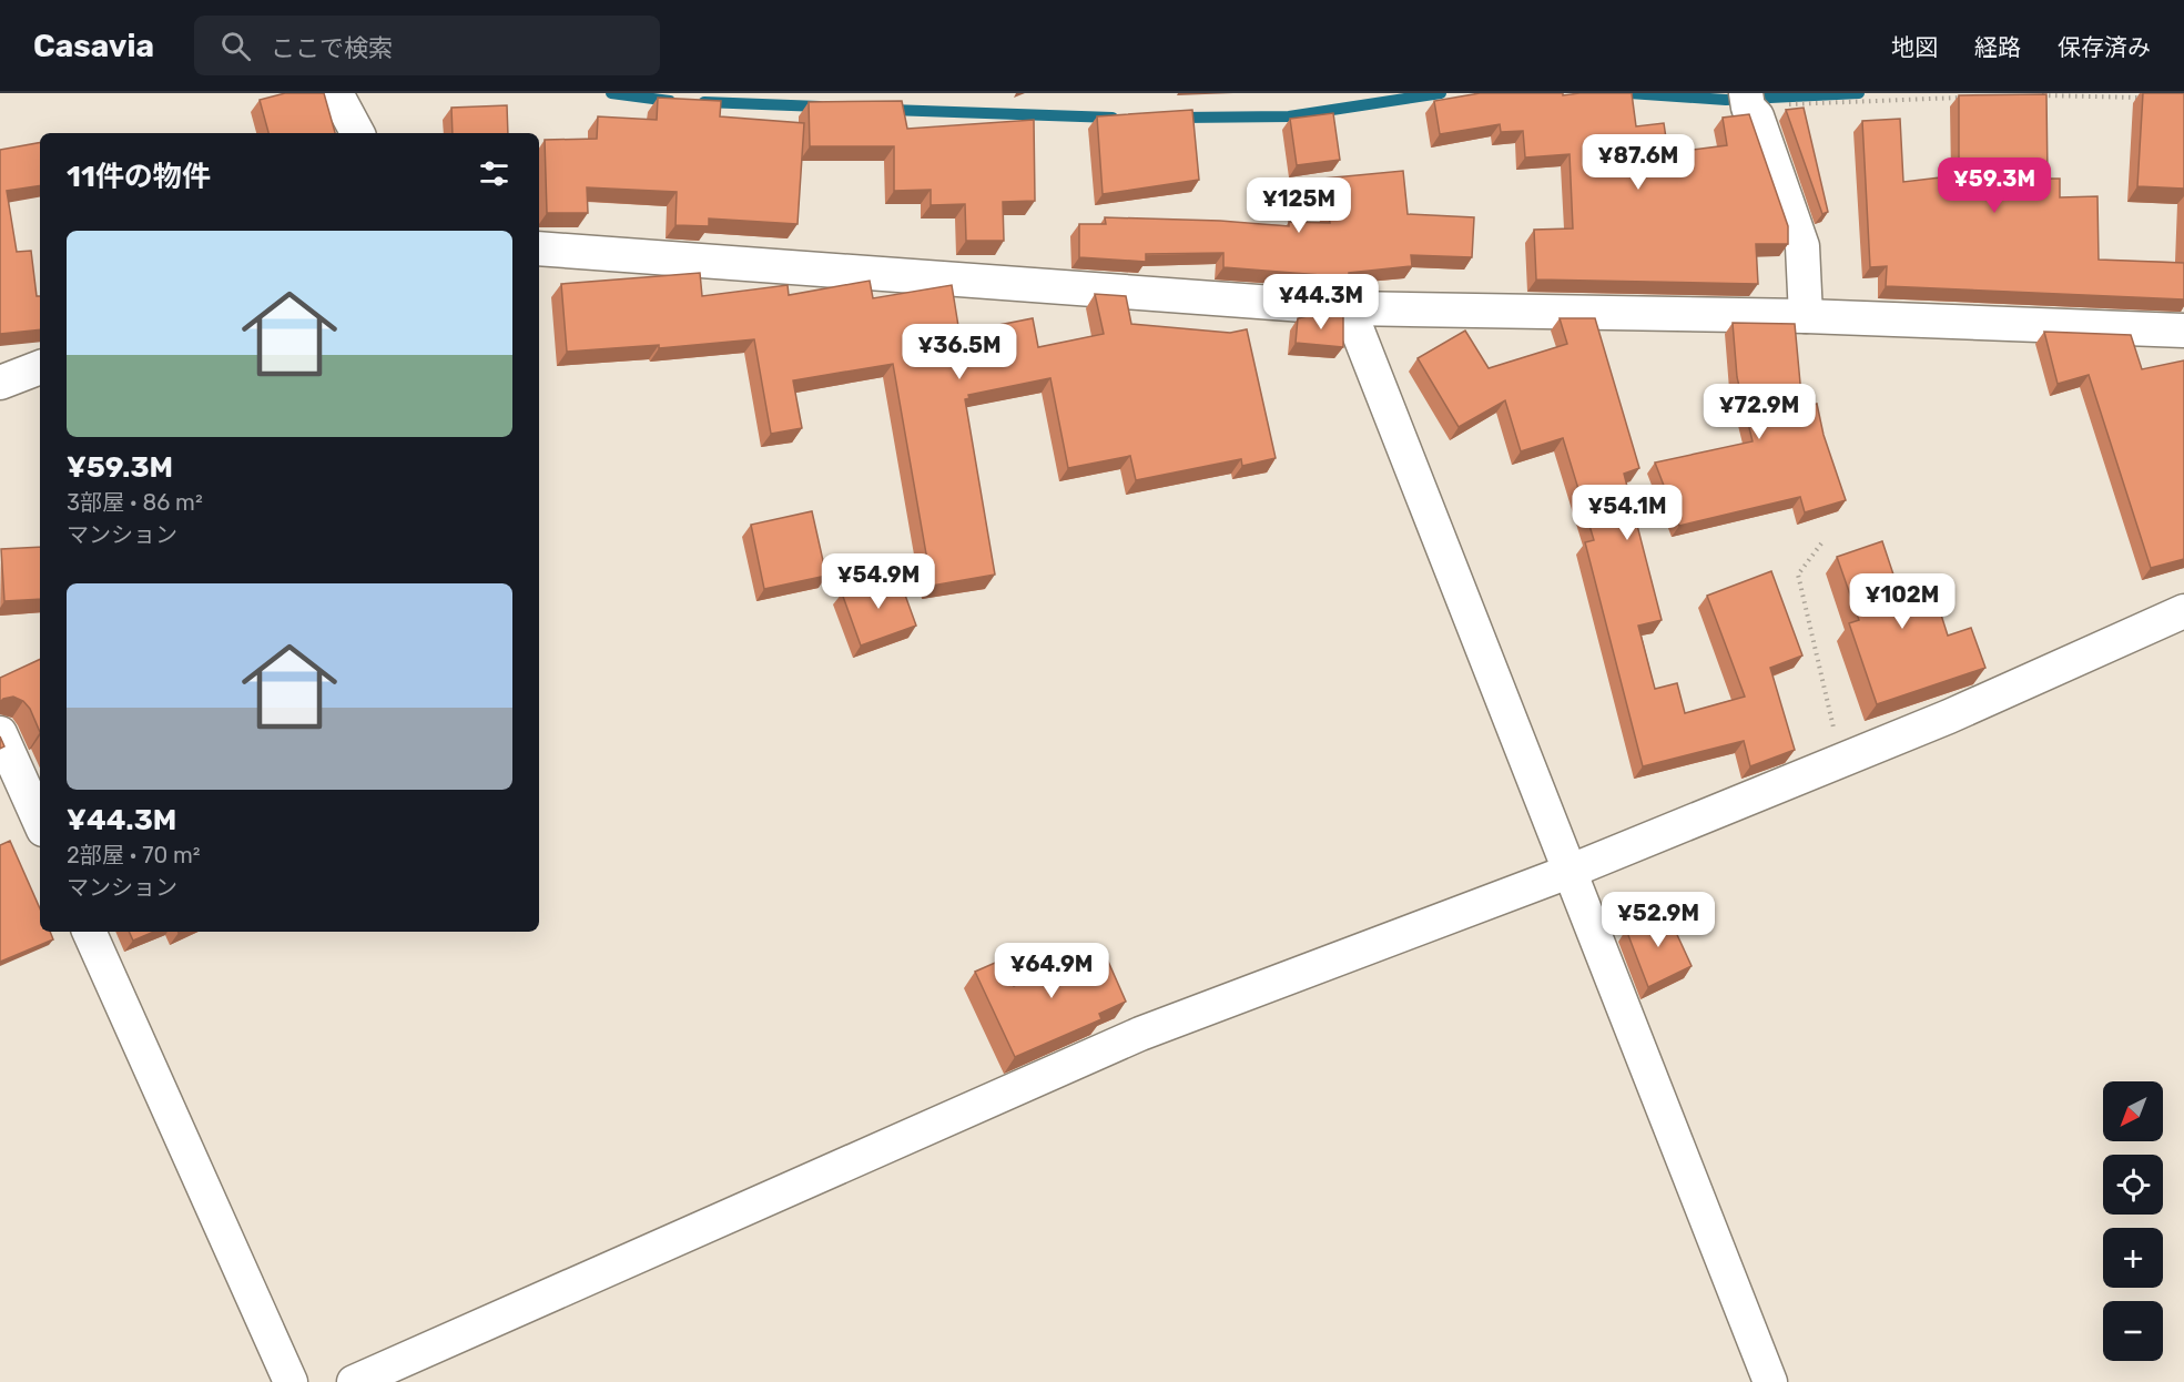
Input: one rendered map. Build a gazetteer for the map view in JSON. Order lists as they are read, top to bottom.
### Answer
{
  "north": "bottom left",
  "page": {
    "header": "Casavia",
    "search": "ここで検索",
    "nav": ["地図", "経路", "保存済み"],
    "heading": "11件の物件",
    "price": [
      "¥87.6M",
      "¥59.3M",
      "¥125M",
      "¥44.3M",
      "¥36.5M",
      "¥72.9M",
      "¥54.1M",
      "¥54.9M",
      "¥102M",
      "¥52.9M",
      "¥64.9M"
    ],
    "list": [
      {
        "name": "¥59.3M",
        "note": "3部屋 · 86 m² · マンション"
      },
      {
        "name": "¥44.3M",
        "note": "2部屋 · 70 m² · マンション"
      }
    ],
    "map_buttons": ["+", "−"]
  }
}
